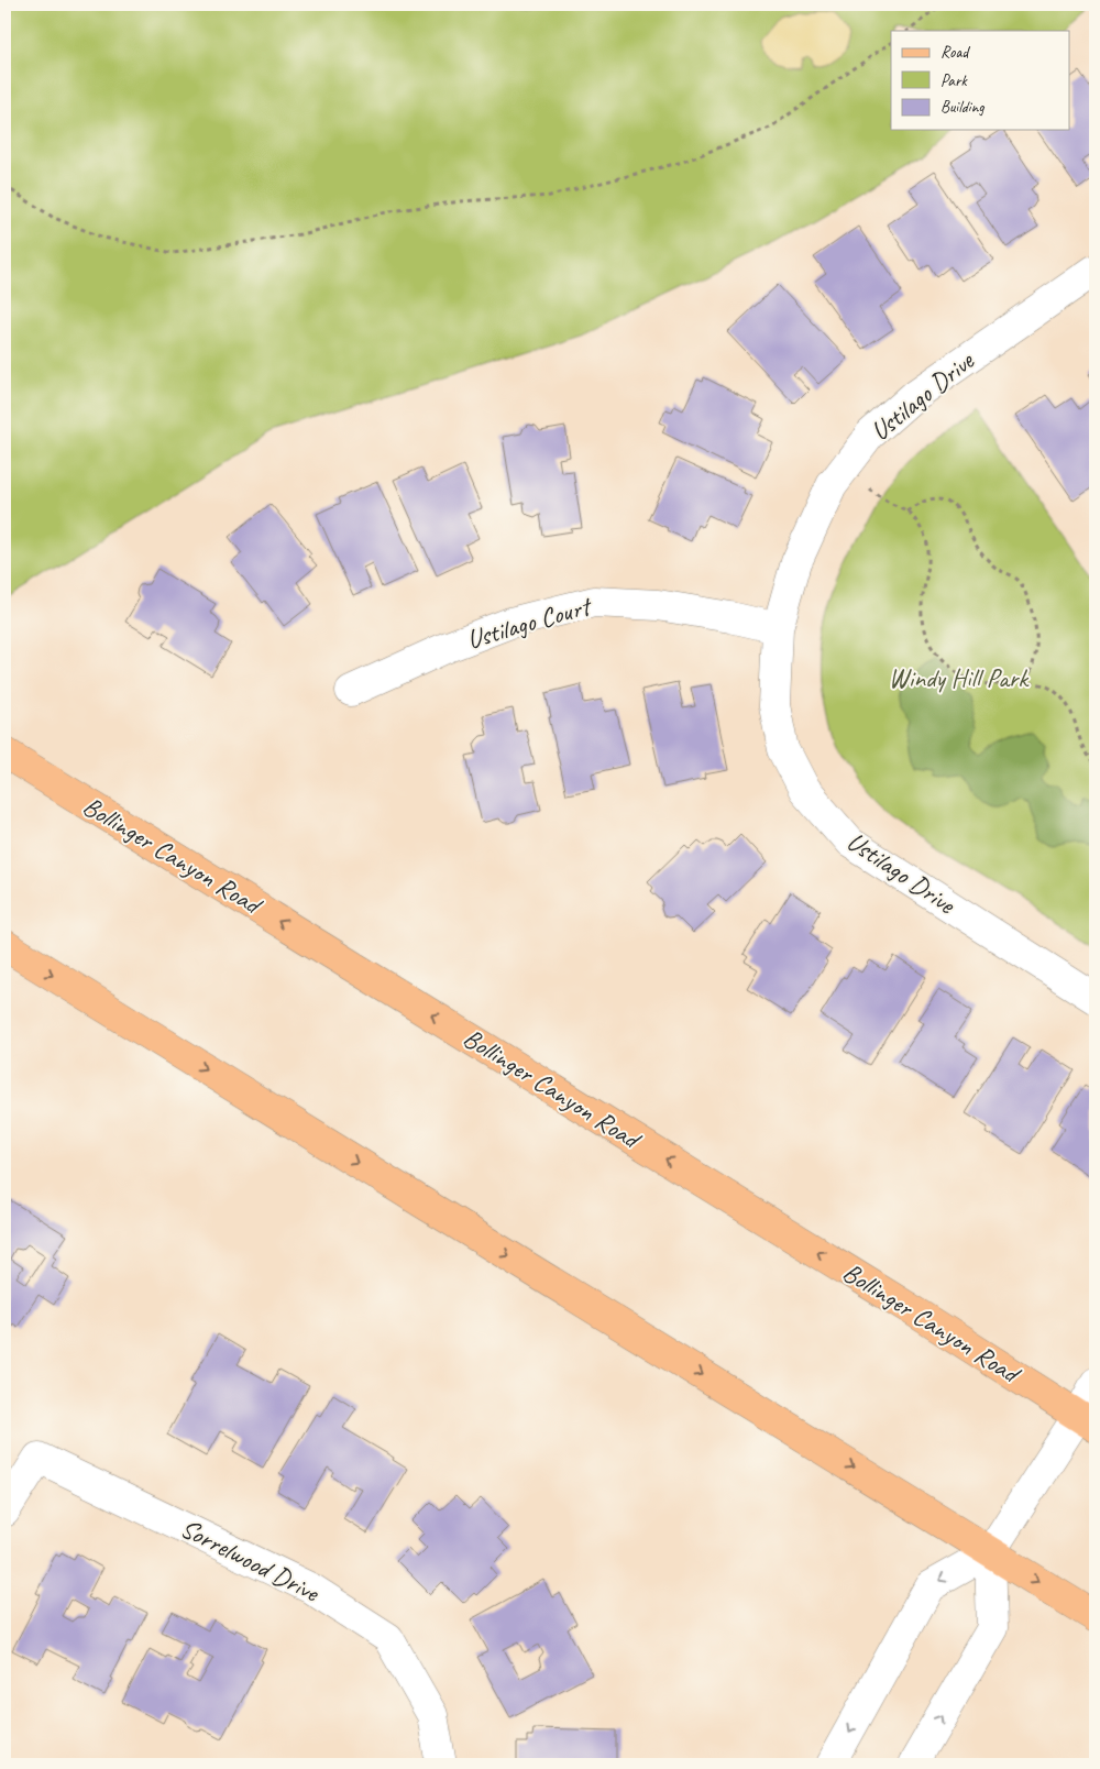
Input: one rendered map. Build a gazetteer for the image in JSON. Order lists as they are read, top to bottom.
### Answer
{
  "streets": {
    "main road": ["Bollinger Canyon Road"],
    "street": ["Ustilago Drive", "Ustilago Court", "Sorrelwood Drive"]
  },
  "crossings": [
    ["Ustilago Drive", "Ustilago Court"]
  ],
  "parks": ["Windy Hill Park"],
  "legend": ["Road", "Park", "Building"]
}
